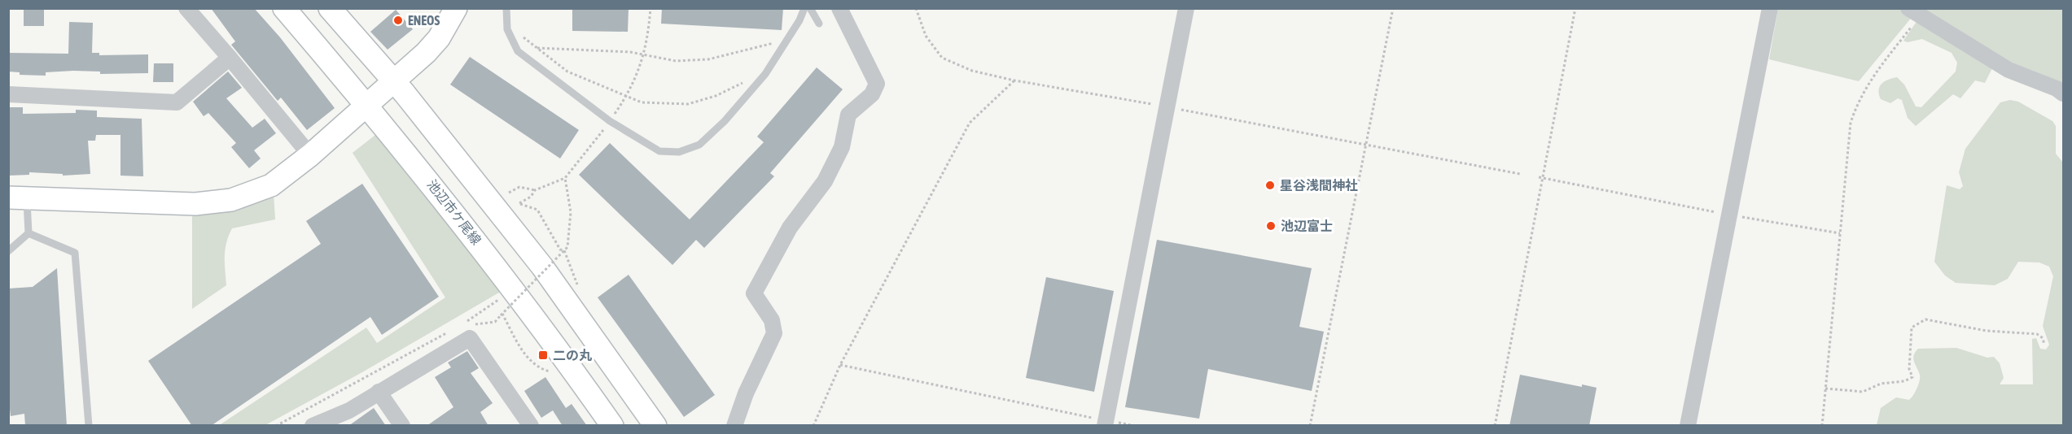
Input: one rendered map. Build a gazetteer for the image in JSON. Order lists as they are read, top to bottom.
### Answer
{
  "streets": {
    "street": ["池辺市ケ尾線"]
  },
  "places": {
    "other": ["ENEOS", "星谷浅間神社", "池辺富士"],
    "transit": ["二の丸"]
  }
}
